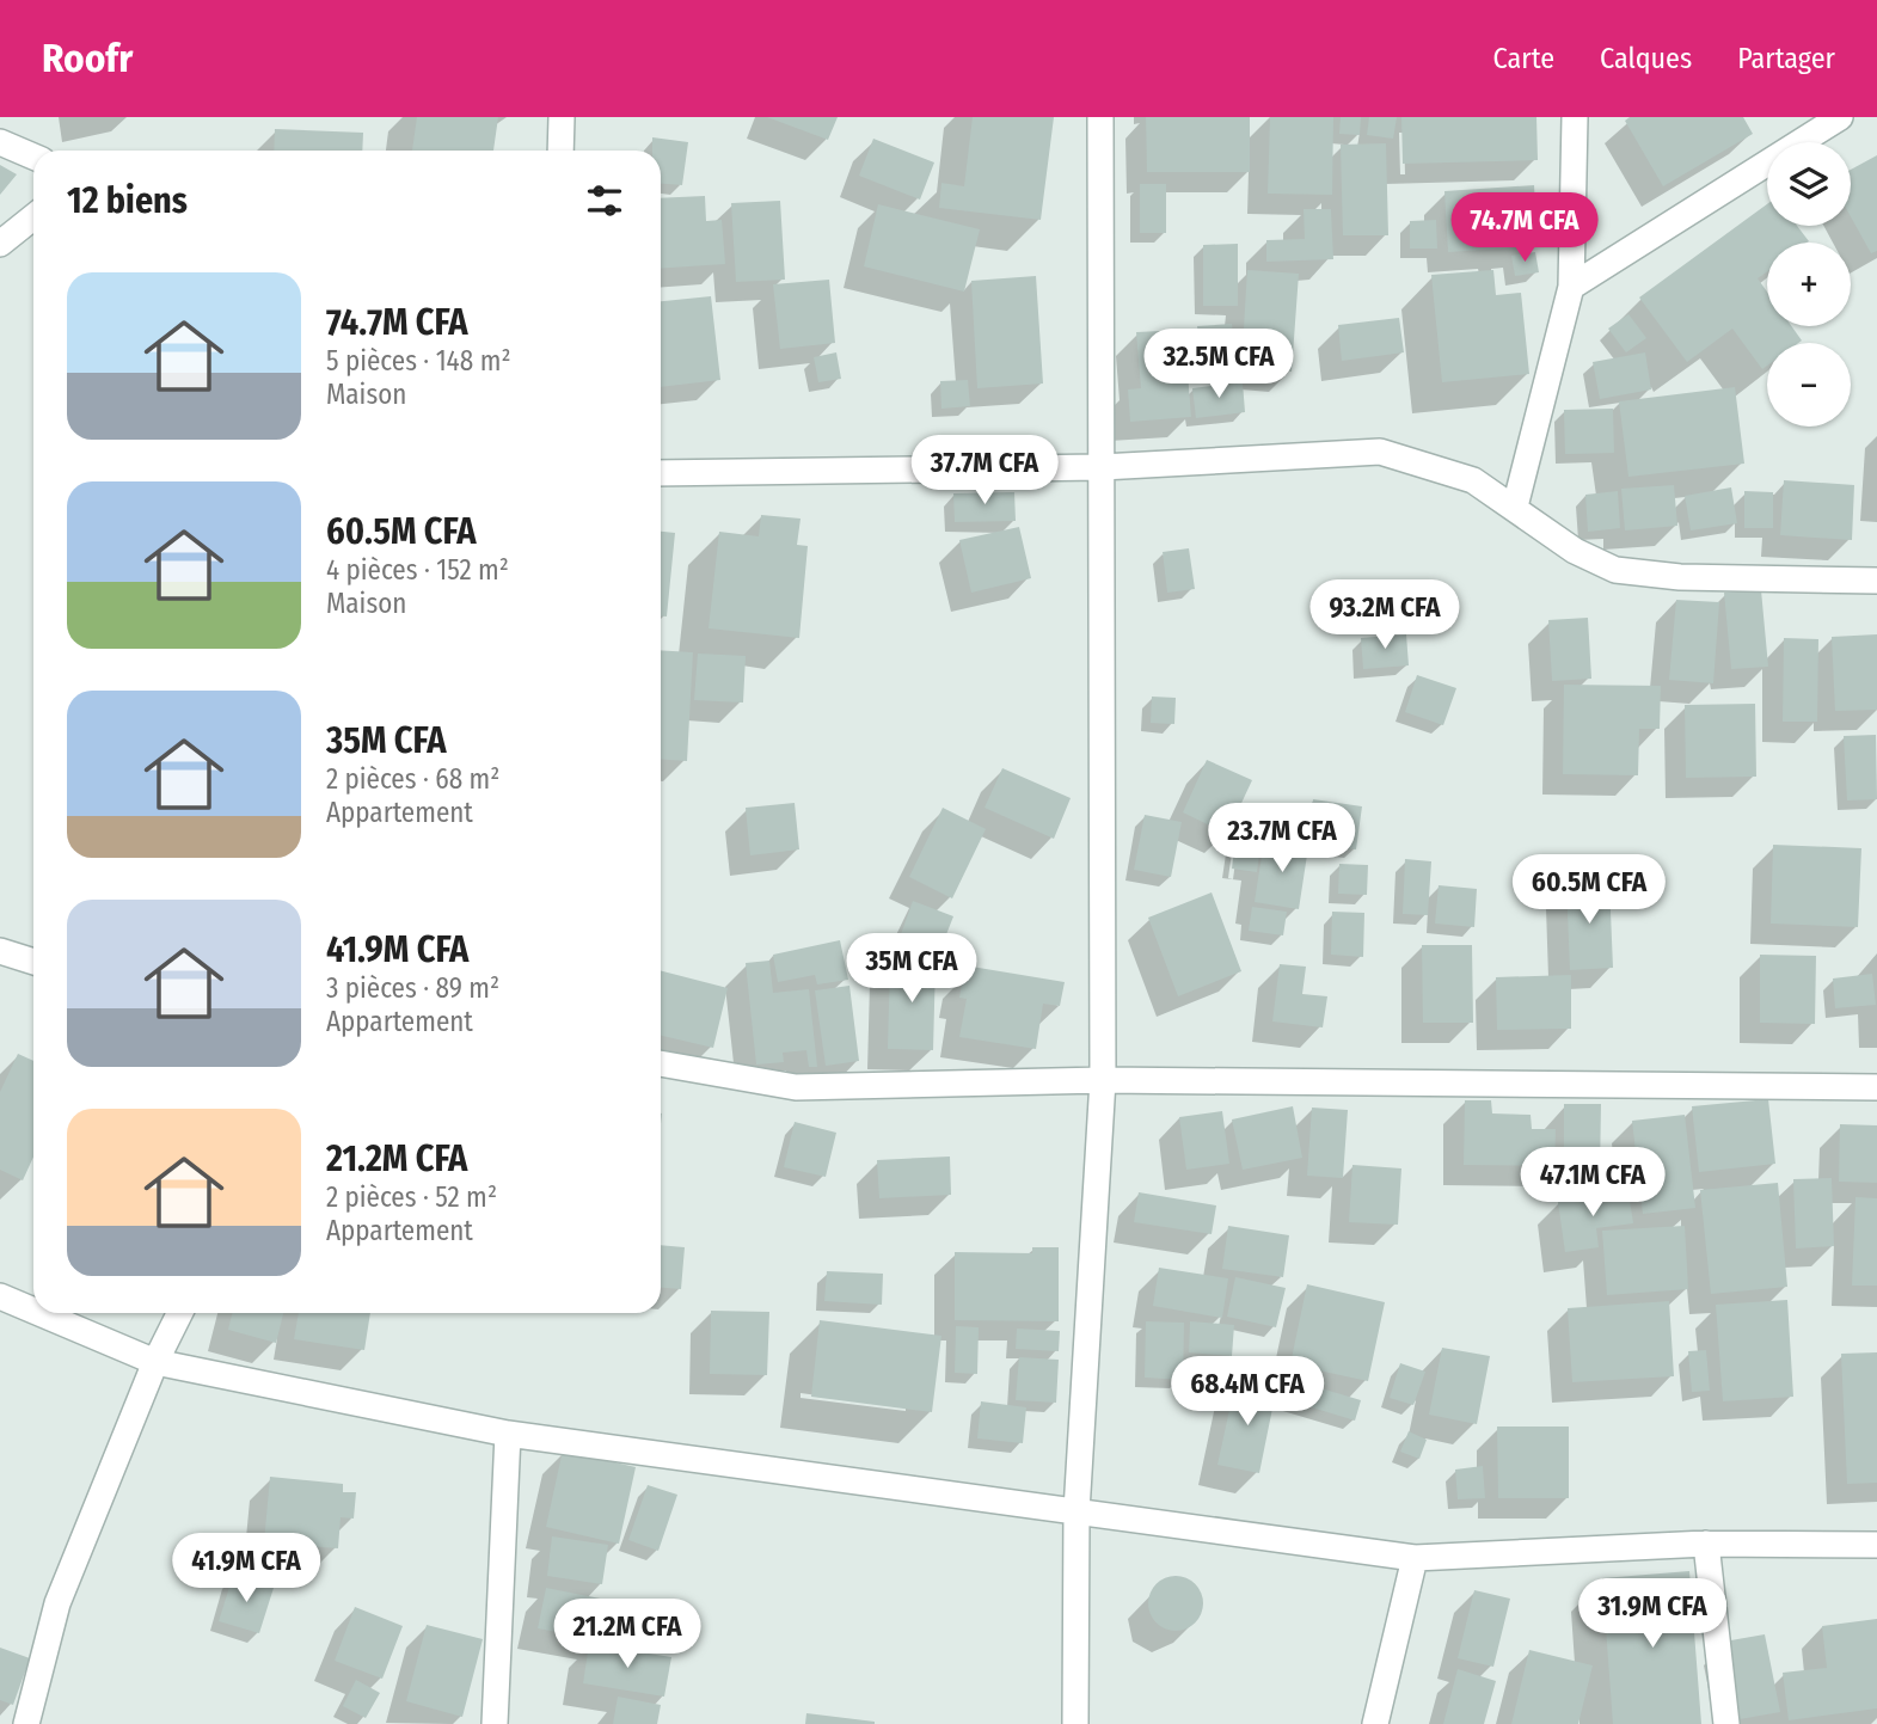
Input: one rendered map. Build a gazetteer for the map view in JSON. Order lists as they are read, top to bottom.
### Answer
{
  "page": {
    "header": "Roofr",
    "nav": ["Carte", "Calques", "Partager"],
    "map_buttons": ["+", "−"],
    "heading": "12 biens",
    "price": [
      "74.7M CFA",
      "32.5M CFA",
      "37.7M CFA",
      "93.2M CFA",
      "23.7M CFA",
      "60.5M CFA",
      "35M CFA",
      "47.1M CFA",
      "68.4M CFA",
      "41.9M CFA",
      "31.9M CFA",
      "21.2M CFA"
    ],
    "list": [
      {
        "name": "74.7M CFA",
        "note": "5 pièces · 148 m² · Maison"
      },
      {
        "name": "60.5M CFA",
        "note": "4 pièces · 152 m² · Maison"
      },
      {
        "name": "35M CFA",
        "note": "2 pièces · 68 m² · Appartement"
      },
      {
        "name": "41.9M CFA",
        "note": "3 pièces · 89 m² · Appartement"
      },
      {
        "name": "21.2M CFA",
        "note": "2 pièces · 52 m² · Appartement"
      }
    ]
  }
}
